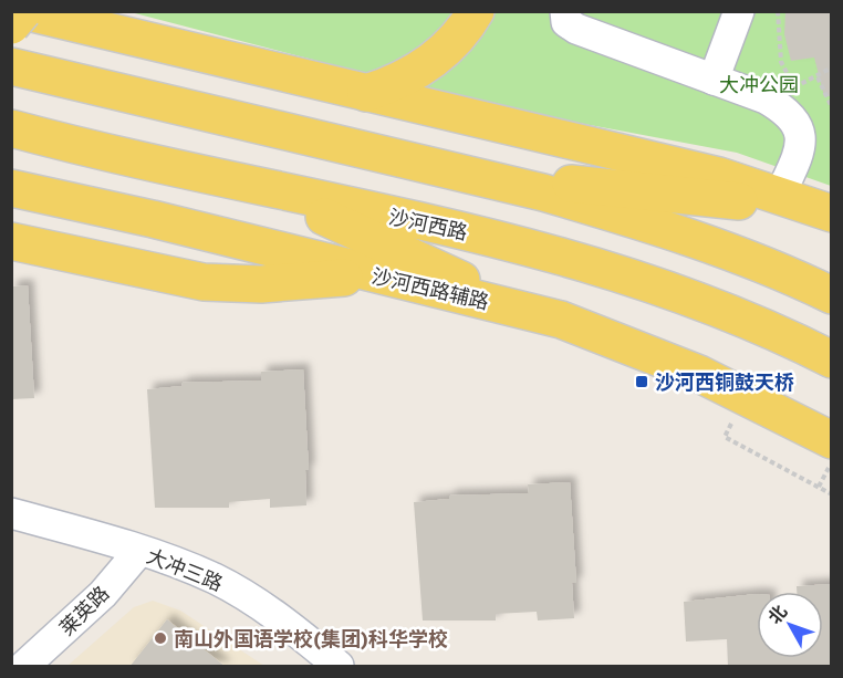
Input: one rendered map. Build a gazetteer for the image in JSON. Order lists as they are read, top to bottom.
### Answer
{
  "streets": {
    "main road": ["沙河西路", "沙河西路辅路"],
    "street": ["大冲三路", "莱英路"]
  },
  "crossings": [
    ["大冲三路", "莱英路"]
  ],
  "parks": ["大冲公园"],
  "places": {
    "transit": ["沙河西铜鼓天桥"],
    "other": ["南山外国语学校(集团)科华学校"]
  },
  "north": "top left"
}
